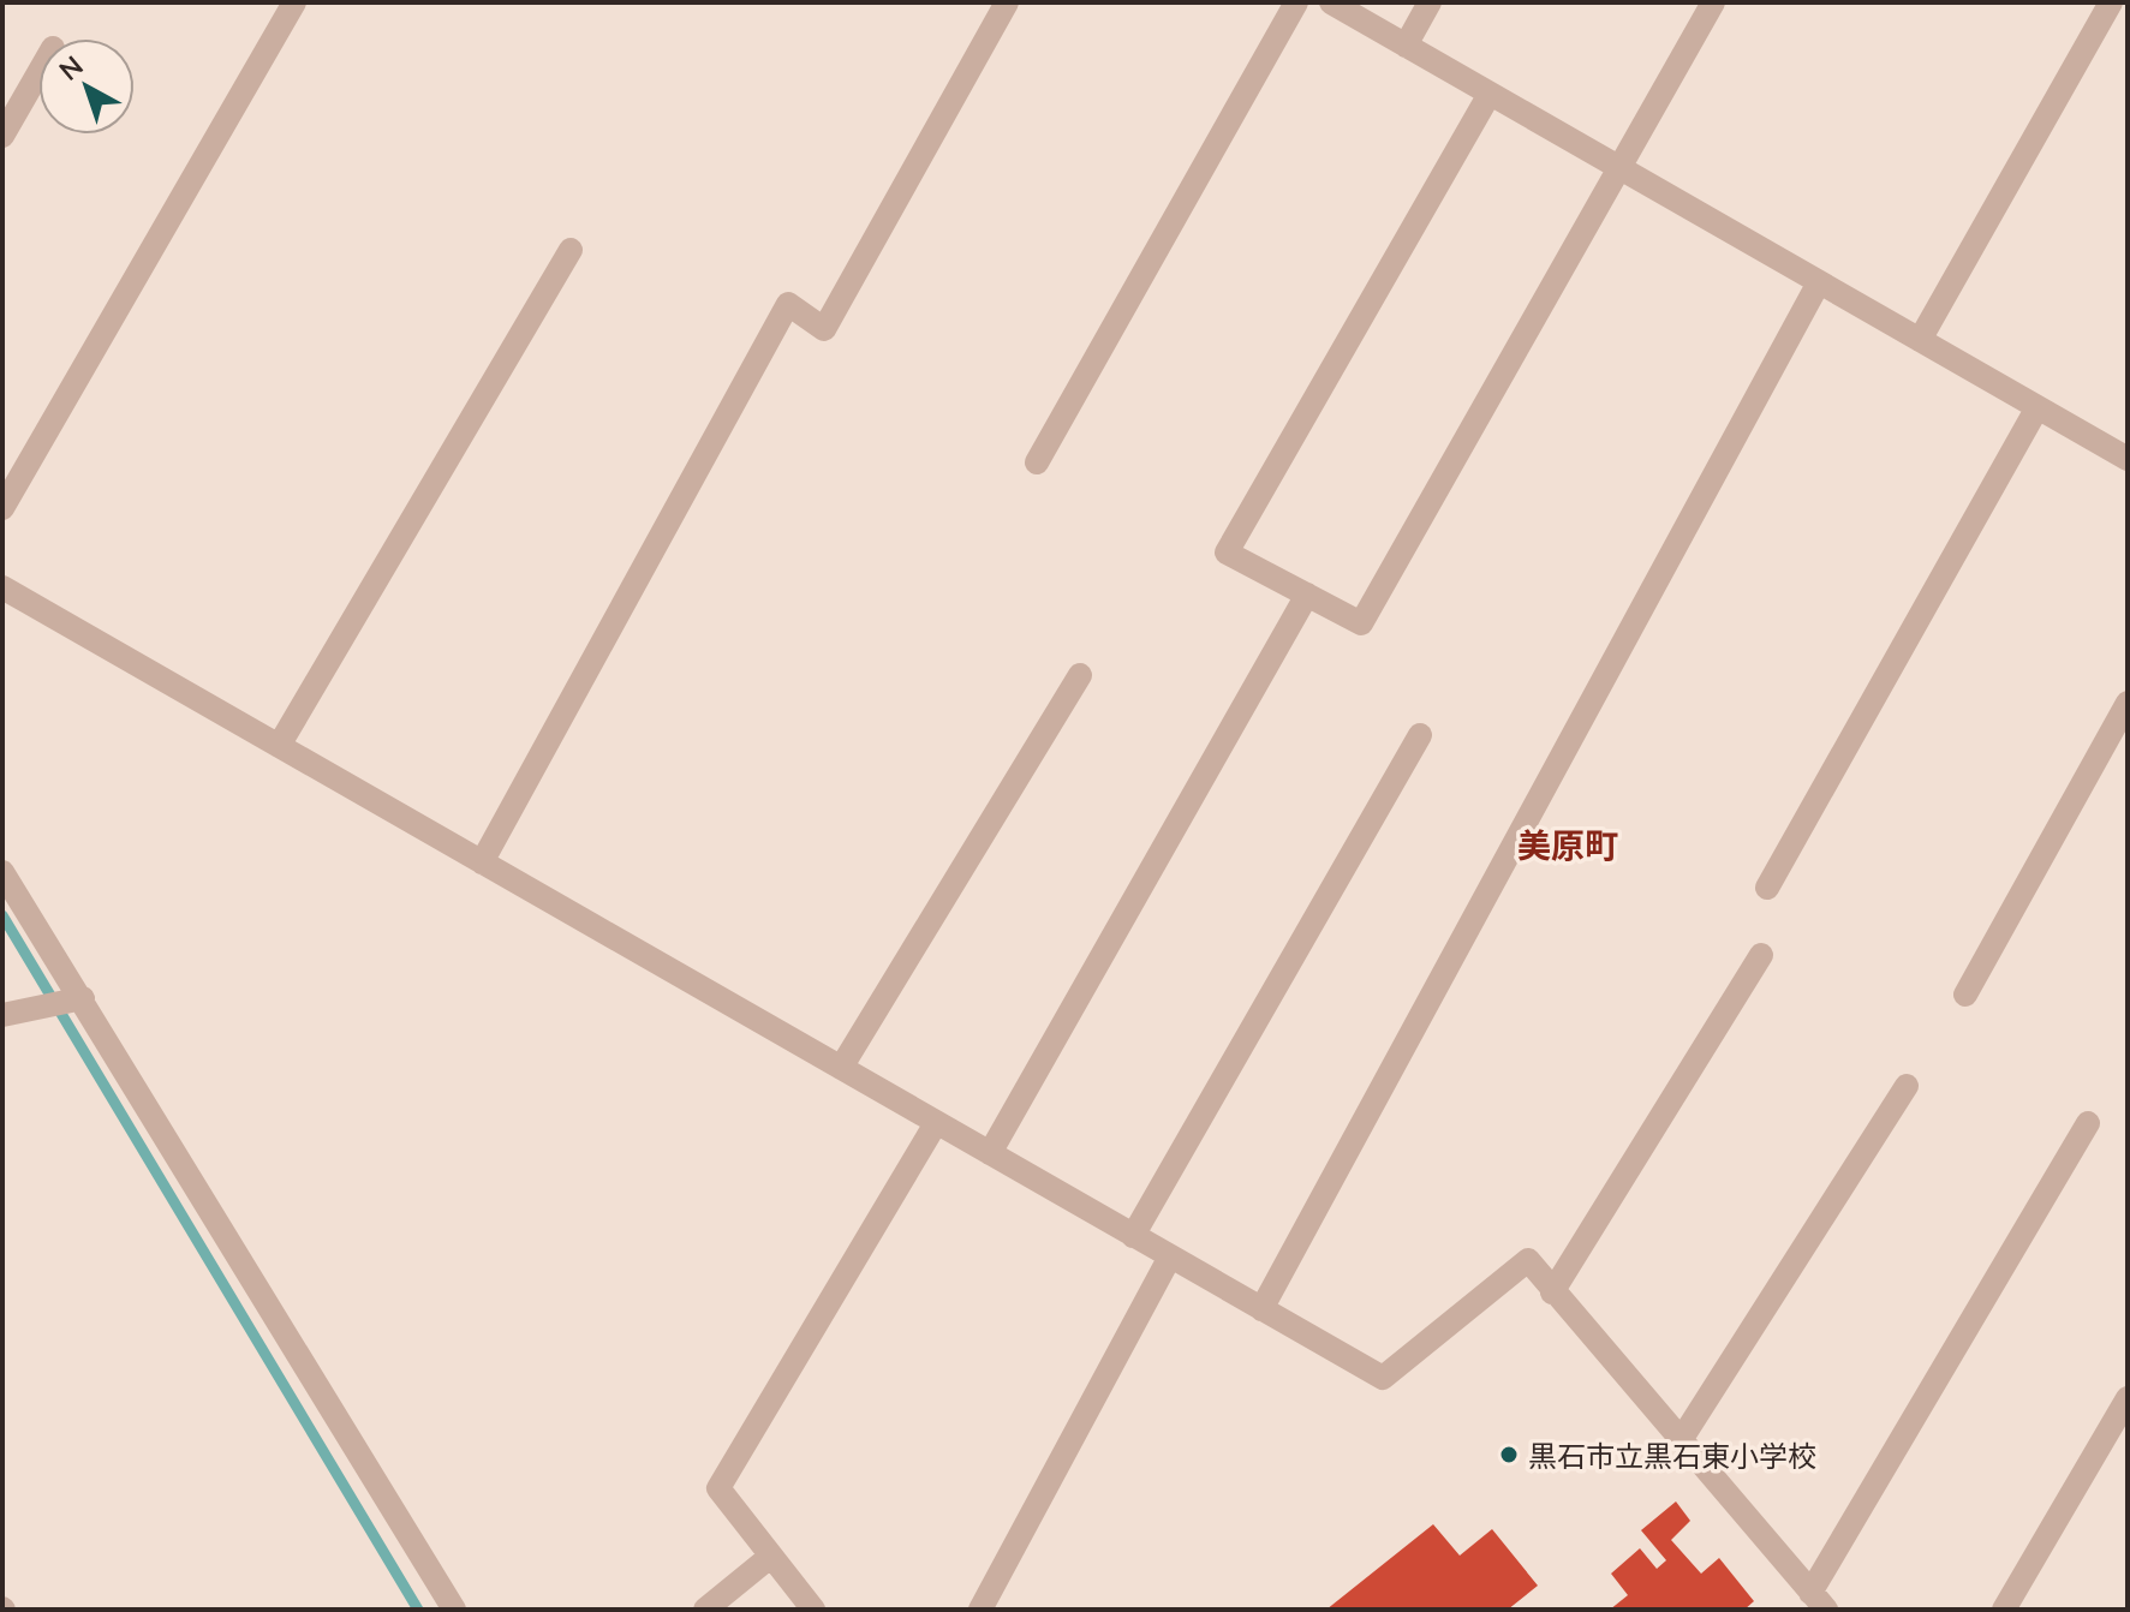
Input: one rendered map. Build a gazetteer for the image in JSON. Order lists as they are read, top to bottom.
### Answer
{
  "districts": ["美原町"],
  "places": ["黒石市立黒石東小学校"],
  "north": "top left"
}
